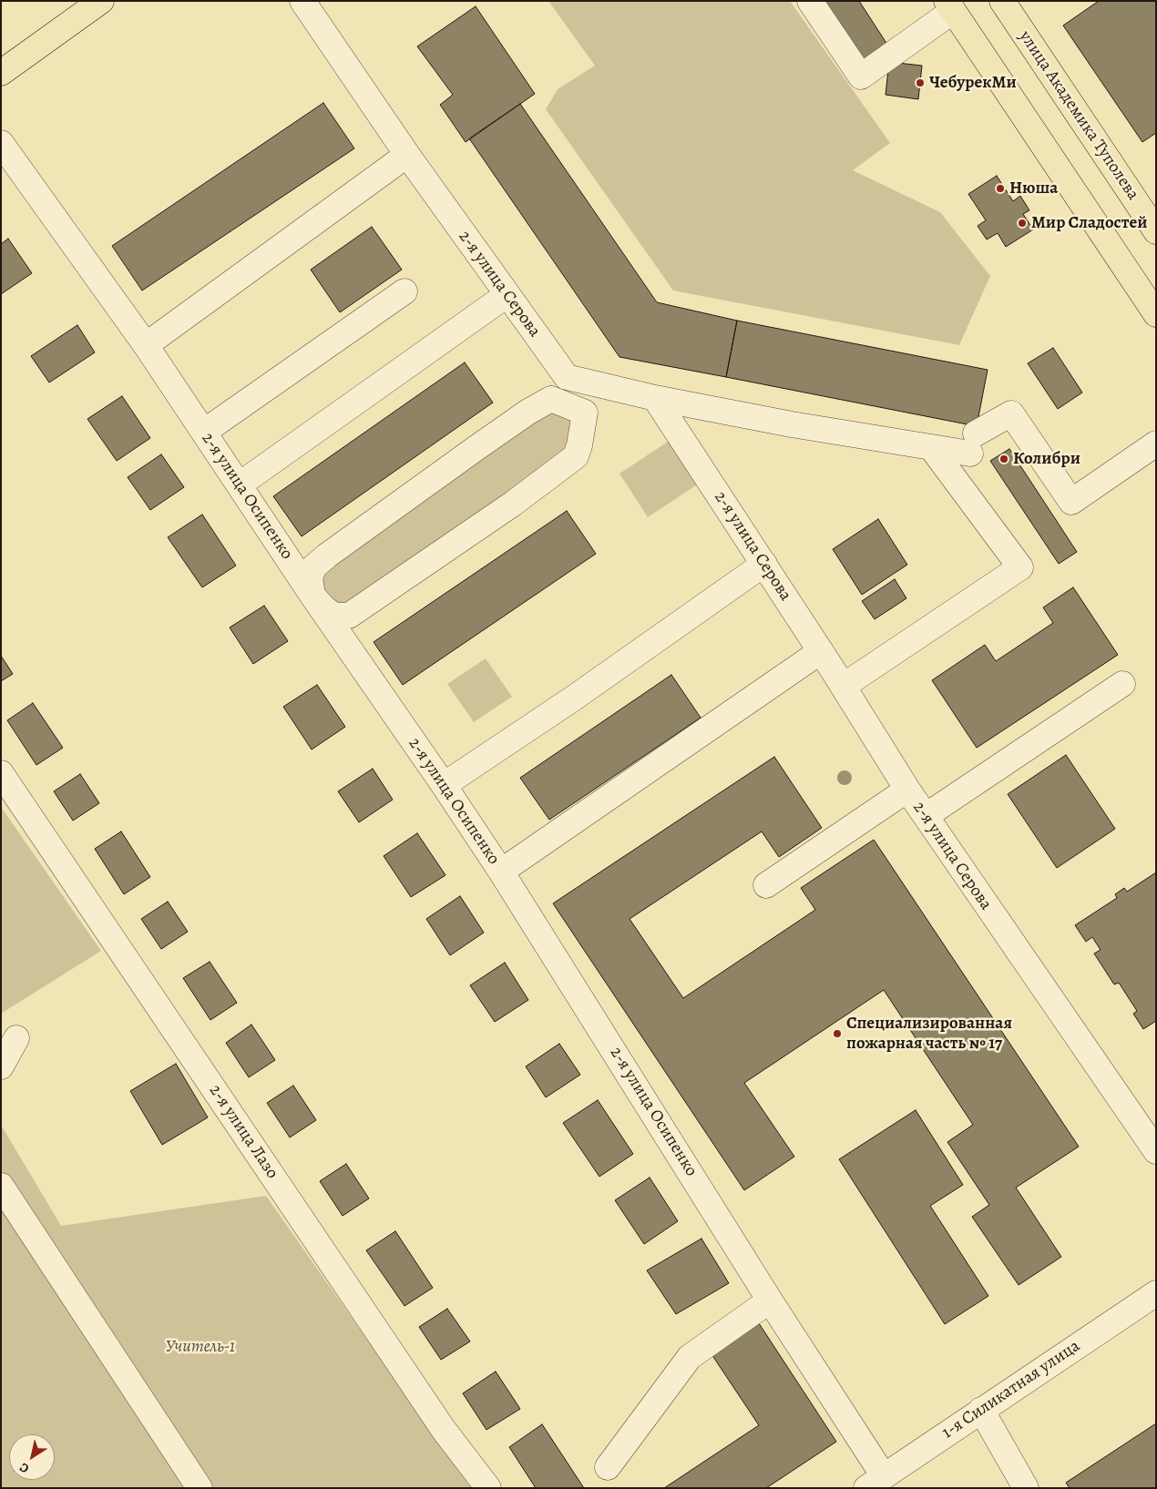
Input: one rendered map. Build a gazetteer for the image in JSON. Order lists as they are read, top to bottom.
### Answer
{
  "streets": {
    "main road": ["улица Академика Туполева"],
    "street": [
      "2-я улица Серова",
      "2-я улица Осипенко",
      "2-я улица Лазо",
      "1-я Силикатная улица"
    ]
  },
  "crossings": [
    ["2-я улица Осипенко", "1-я Силикатная улица"]
  ],
  "parks": ["Учитель-1"],
  "places": [
    "ЧебурекМи",
    "Нюша",
    "Мир Сладостей",
    "Колибри",
    "Специализированная пожарная часть № 17"
  ],
  "north": "bottom left"
}
